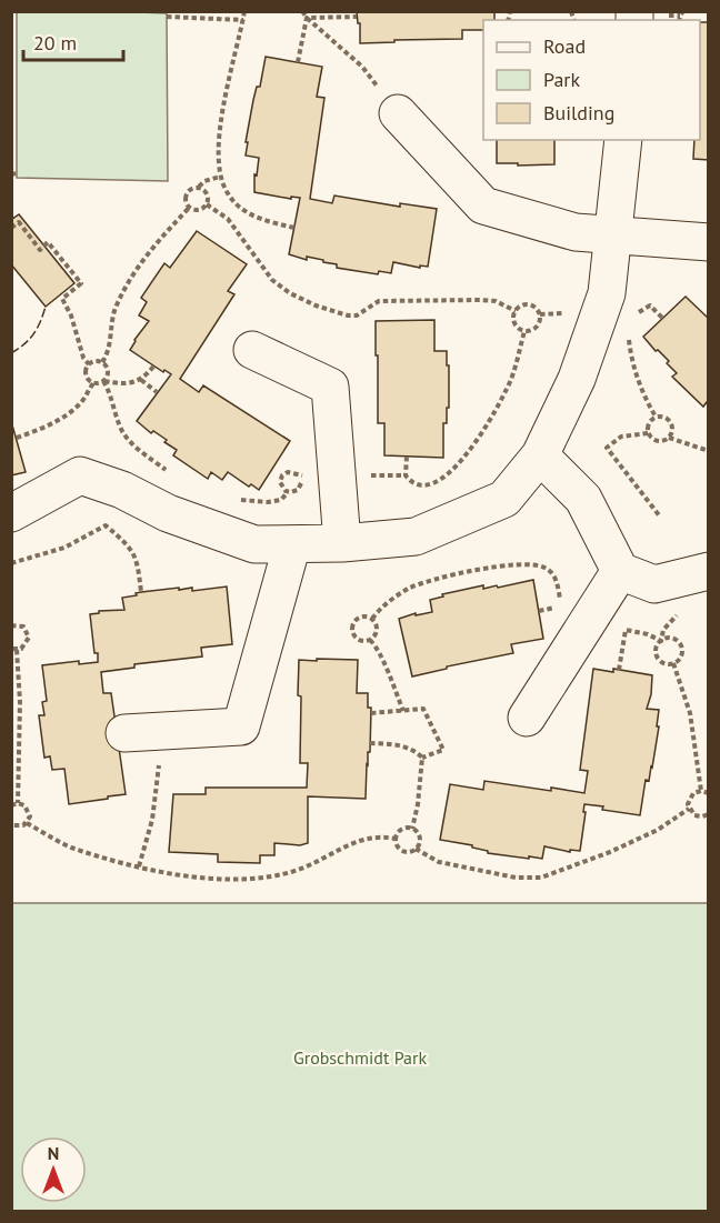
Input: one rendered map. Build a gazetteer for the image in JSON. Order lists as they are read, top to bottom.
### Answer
{
  "parks": ["Grobschmidt Park"],
  "legend": ["Road", "Park", "Building"],
  "scale_bar": "20 m",
  "north": "top"
}
